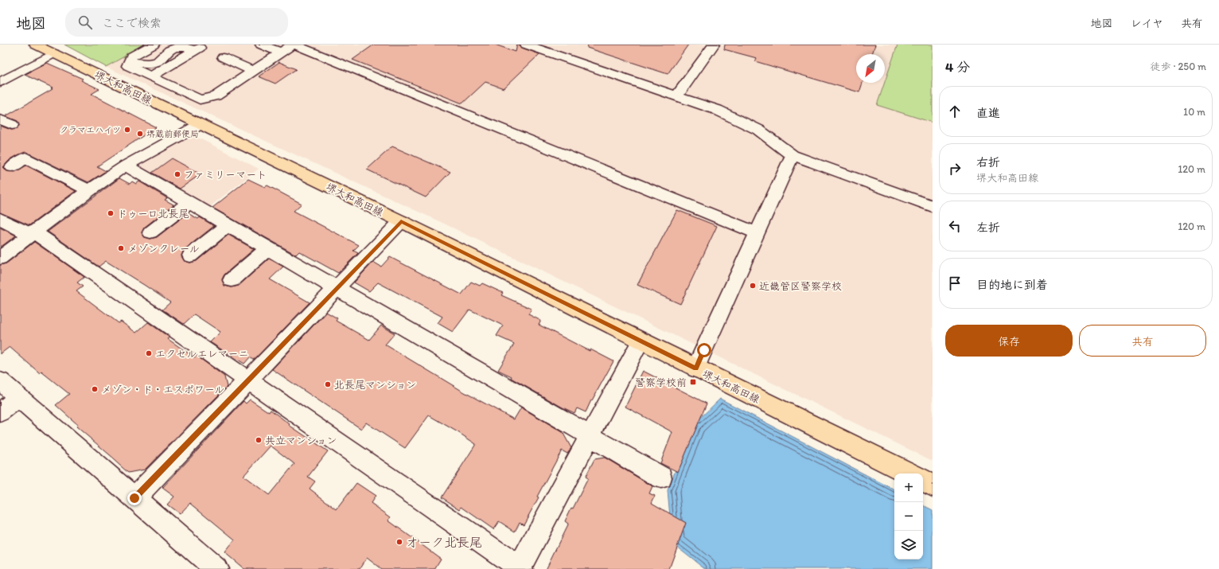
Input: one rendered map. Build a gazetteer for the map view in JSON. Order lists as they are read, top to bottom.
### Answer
{
  "streets": {
    "main road": ["堺大和高田線"]
  },
  "places": {
    "other": [
      "クラマエハイツ",
      "堺蔵前郵便局",
      "ファミリーマート",
      "ドゥーロ北長尾",
      "メゾンクレール",
      "近畿管区警察学校",
      "エクセルエレマーニ",
      "北長尾マンション",
      "メゾン・ド・エスポワール",
      "共立マンション",
      "オーク北長尾"
    ],
    "transit": ["警察学校前"]
  },
  "north": "bottom left",
  "page": {
    "header": "地図",
    "search": "ここで検索",
    "nav": ["地図", "レイヤ", "共有"],
    "heading": ["4 分", "徒歩 · 250 m"],
    "list": [
      ["直進", "10 m"],
      ["右折", "堺大和高田線", "120 m"],
      ["左折", "120 m"],
      "目的地に到着"
    ],
    "buttons": ["保存", "共有"],
    "map_buttons": ["+", "−"]
  }
}
